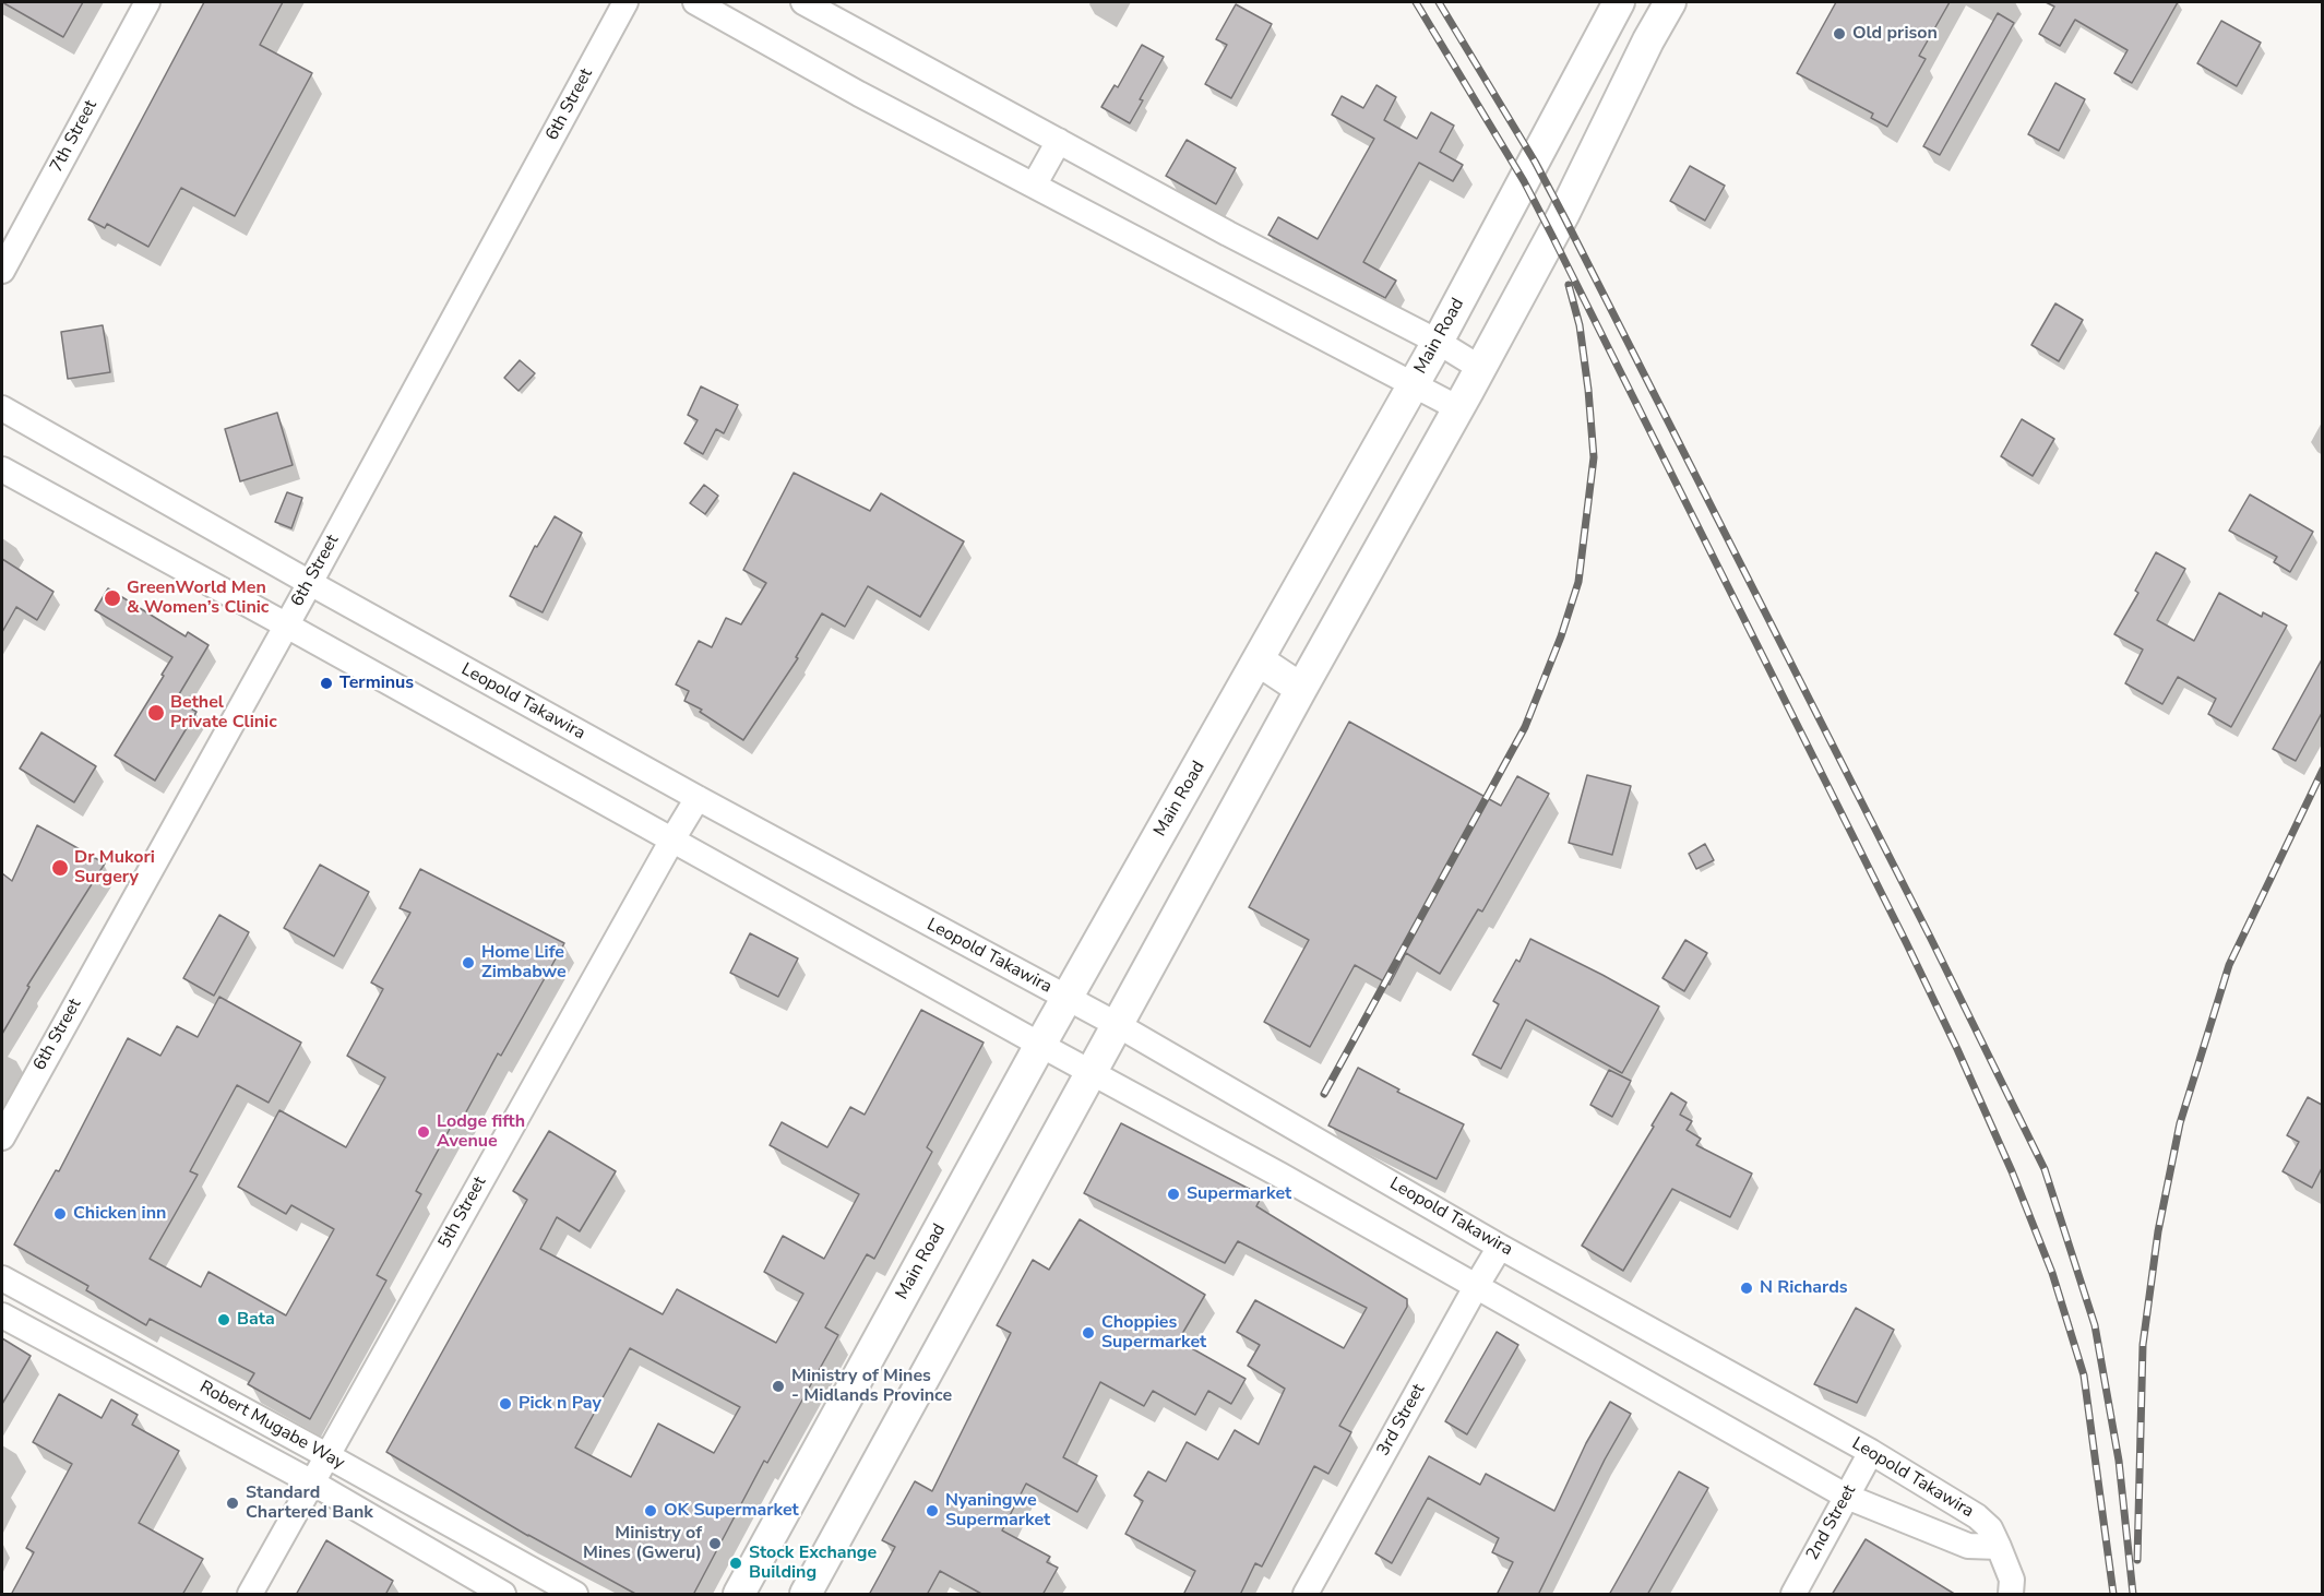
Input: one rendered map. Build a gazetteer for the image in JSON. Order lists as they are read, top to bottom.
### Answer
{
  "streets": {
    "main road": ["Main Road"],
    "street": [
      "6th Street",
      "7th Street",
      "Leopold Takawira",
      "5th Street",
      "3rd Street",
      "Robert Mugabe Way",
      "2nd Street"
    ]
  },
  "crossings": [
    ["6th Street", "Leopold Takawira"],
    ["Main Road", "Leopold Takawira"],
    ["Leopold Takawira", "5th Street"],
    ["Leopold Takawira", "3rd Street"],
    ["Leopold Takawira", "2nd Street"],
    ["5th Street", "Robert Mugabe Way"]
  ],
  "places": [
    "Old prison",
    "GreenWorld Men & Women’s Clinic",
    "Terminus",
    "Bethel Private Clinic",
    "Dr Mukori Surgery",
    "Home Life Zimbabwe",
    "Lodge fifth Avenue",
    "Supermarket",
    "Chicken inn",
    "N Richards",
    "Bata",
    "Choppies Supermarket",
    "Ministry of Mines - Midlands Province",
    "Pick n Pay",
    "Standard Chartered Bank",
    "OK Supermarket",
    "Nyaningwe Supermarket",
    "Ministry of Mines (Gweru)",
    "Stock Exchange Building"
  ]
}
